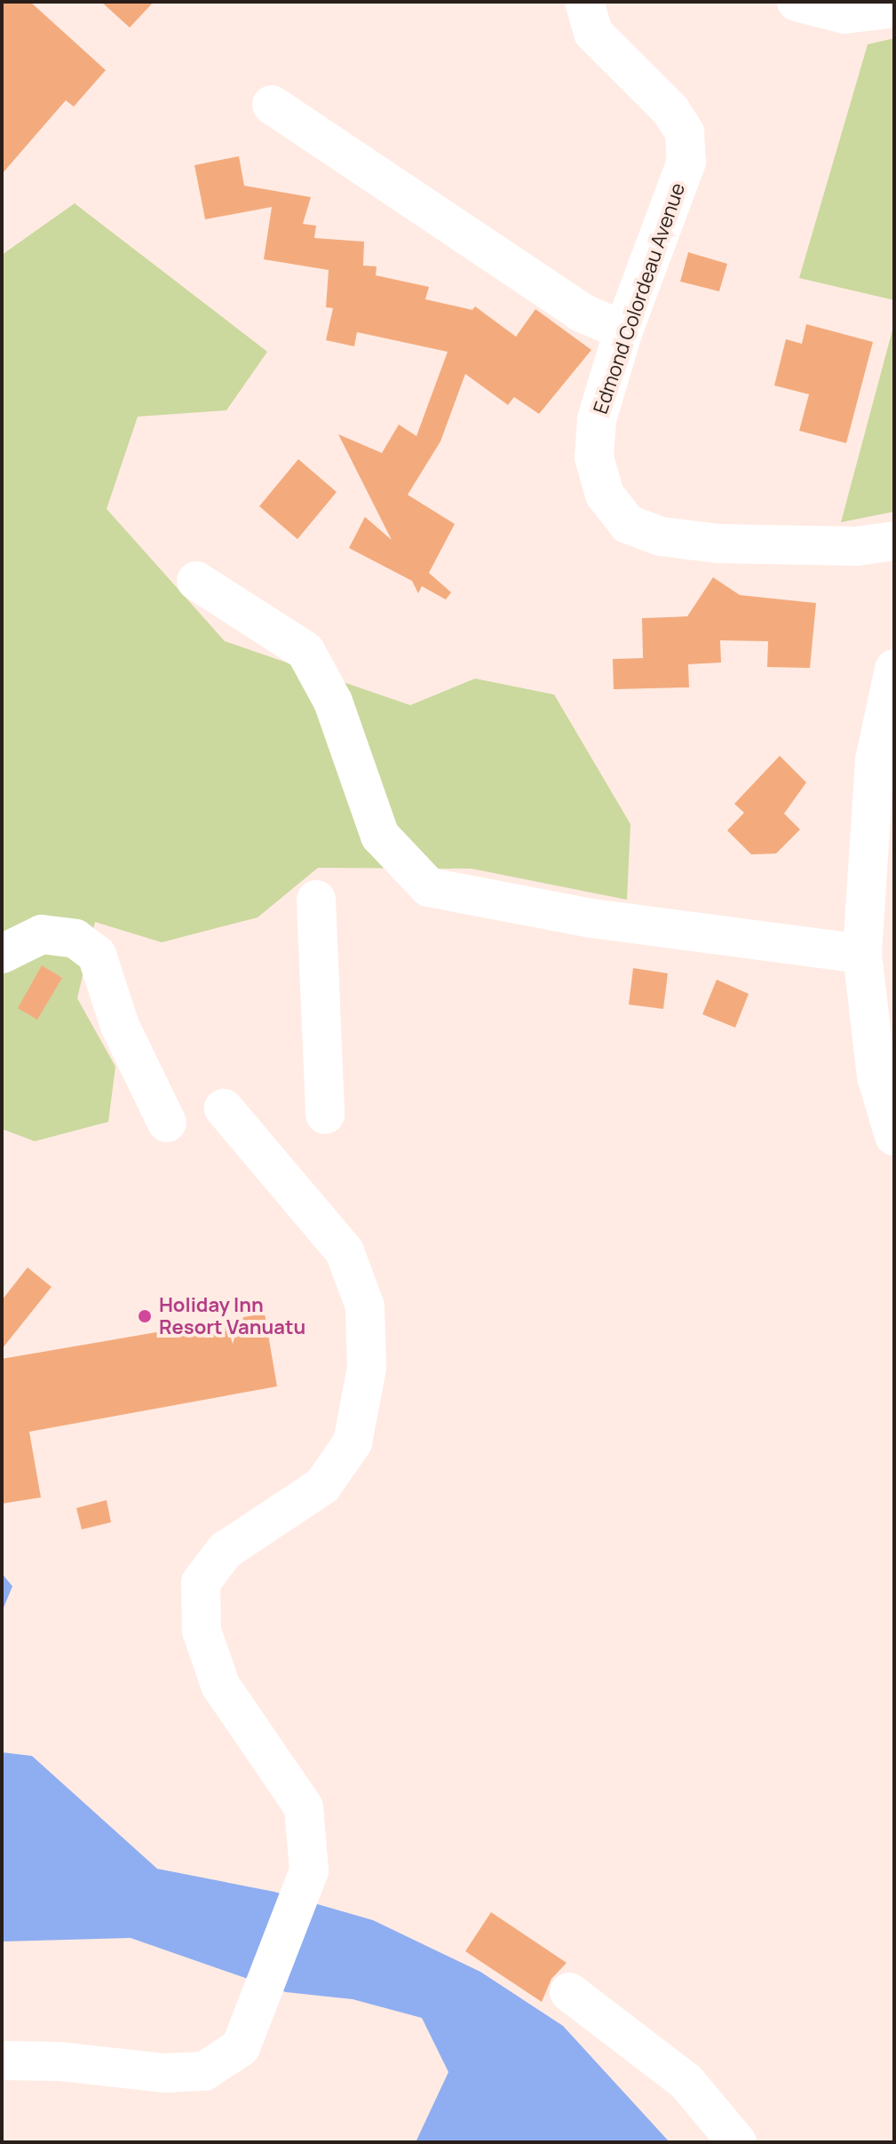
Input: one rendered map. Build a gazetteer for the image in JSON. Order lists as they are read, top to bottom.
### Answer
{
  "streets": {
    "street": ["Edmond Colordeau Avenue"]
  },
  "places": ["Holiday Inn Resort Vanuatu"]
}
